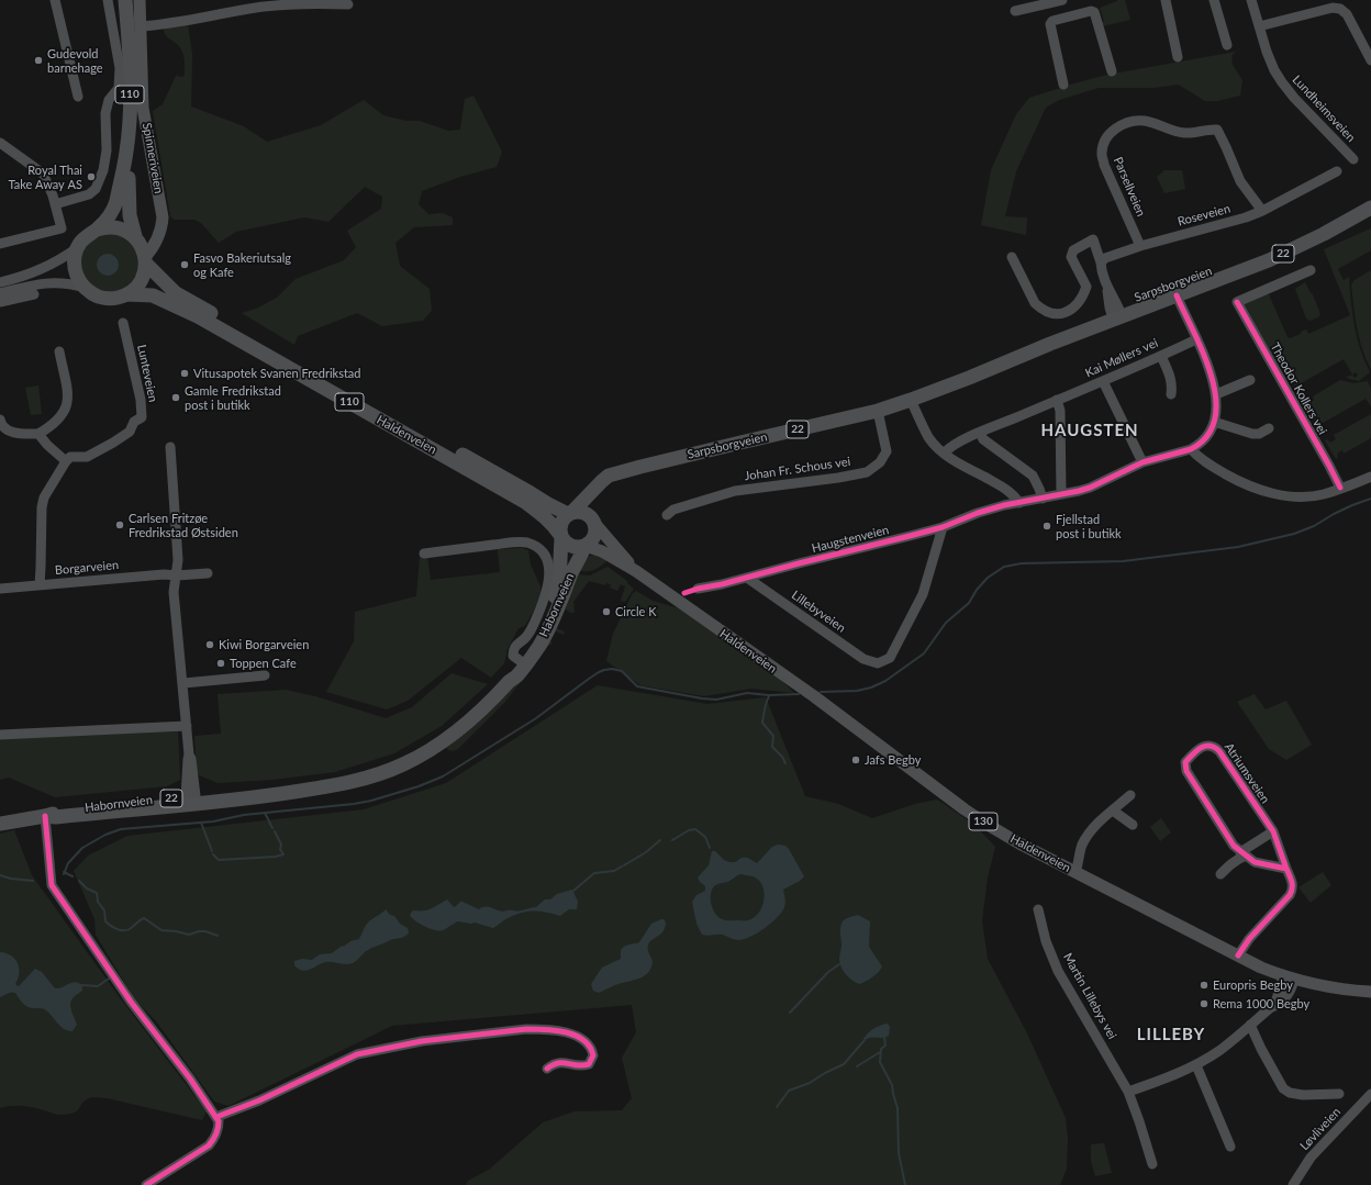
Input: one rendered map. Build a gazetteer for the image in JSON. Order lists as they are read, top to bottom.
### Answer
{
  "streets": {
    "highway": [
      "110",
      "22",
      "Sarpsborgveien",
      "Haldenveien",
      "Habornveien"
    ],
    "main road": ["Spinneriveien", "130"],
    "street": [
      "Lundheimsveien",
      "Parsellveien",
      "Roseveien",
      "Kai Møllers vei",
      "Lunteveien",
      "Theodor Kollers vei",
      "Johan Fr. Schous vei",
      "Haugstenveien",
      "Borgarveien",
      "Lillebyveien",
      "Atriumsveien",
      "Martin Lillebys vei",
      "Løvliveien"
    ]
  },
  "crossings": [
    ["110", "Spinneriveien"],
    ["110", "Sarpsborgveien"],
    ["110", "Haldenveien"],
    ["110", "Habornveien"],
    ["Spinneriveien", "Haldenveien"],
    ["Parsellveien", "Roseveien"],
    ["Sarpsborgveien", "Haldenveien"],
    ["Sarpsborgveien", "Johan Fr. Schous vei"],
    ["Sarpsborgveien", "Habornveien"],
    ["Haldenveien", "Habornveien"],
    ["Haldenveien", "Atriumsveien"],
    ["Haugstenveien", "Lillebyveien"]
  ],
  "districts": ["HAUGSTEN", "LILLEBY"],
  "places": [
    "Gudevold barnehage",
    "Royal Thai Take Away AS",
    "Fasvo Bakeriutsalg og Kafe",
    "Vitusapotek Svanen Fredrikstad",
    "Gamle Fredrikstad post i butikk",
    "Carlsen Fritzøe Fredrikstad Østsiden",
    "Fjellstad post i butikk",
    "Circle K",
    "Kiwi Borgarveien",
    "Toppen Cafe",
    "Jafs Begby",
    "Europris Begby",
    "Rema 1000 Begby"
  ]
}
